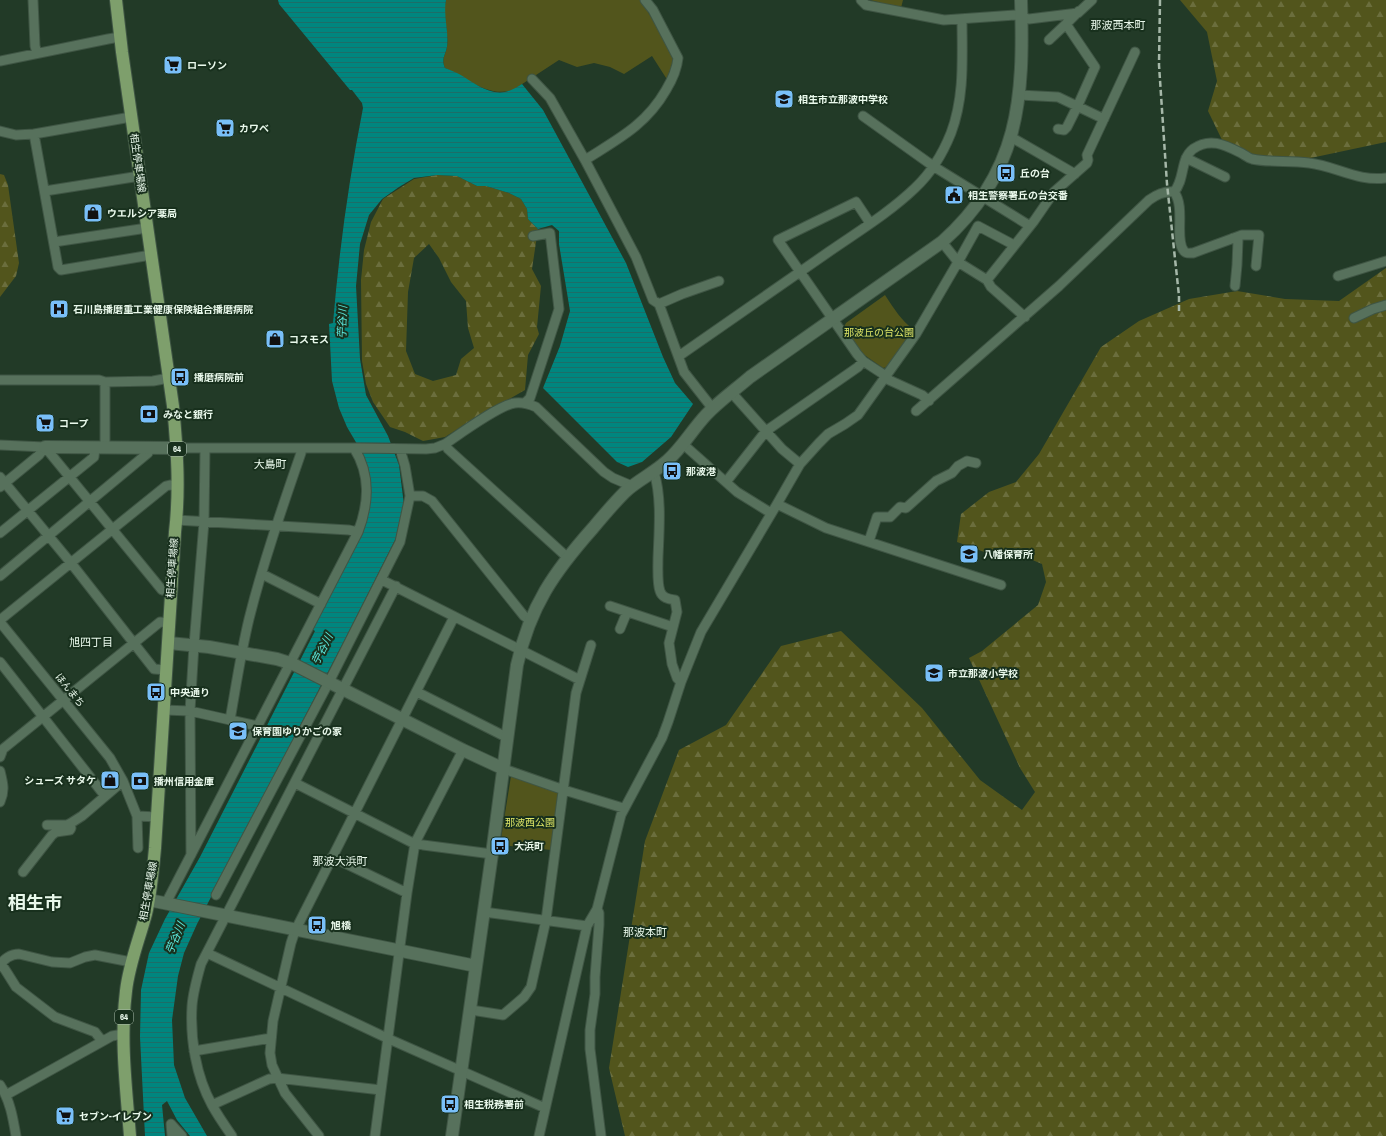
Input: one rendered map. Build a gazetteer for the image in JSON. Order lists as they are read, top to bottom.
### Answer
{
  "streets": {
    "main road": ["相生停車場線", "64"],
    "street": ["ほんまち"]
  },
  "districts": [
    "那波西本町",
    "大島町",
    "旭四丁目",
    "那波大浜町",
    "相生市",
    "那波本町"
  ],
  "water": ["苧谷川"],
  "parks": ["那波丘の台公園", "那波西公園"],
  "places": {
    "supermarket": [
      "ローソン",
      "カワベ",
      "コープ",
      "セブン-イレブン"
    ],
    "school or university": [
      "相生市立那波中学校",
      "八幡保育所",
      "市立那波小学校",
      "保育園ゆりかごの家"
    ],
    "bus stop": [
      "丘の台",
      "播磨病院前",
      "那波港",
      "中央通り",
      "大浜町",
      "旭橋",
      "相生税務署前"
    ],
    "public building": ["相生警察署丘の台交番"],
    "shop": ["ウエルシア薬局", "コスモス", "シューズ サタケ"],
    "hospital": ["石川島播磨重工業健康保険組合播磨病院"],
    "bank": ["みなと銀行", "播州信用金庫"]
  }
}
